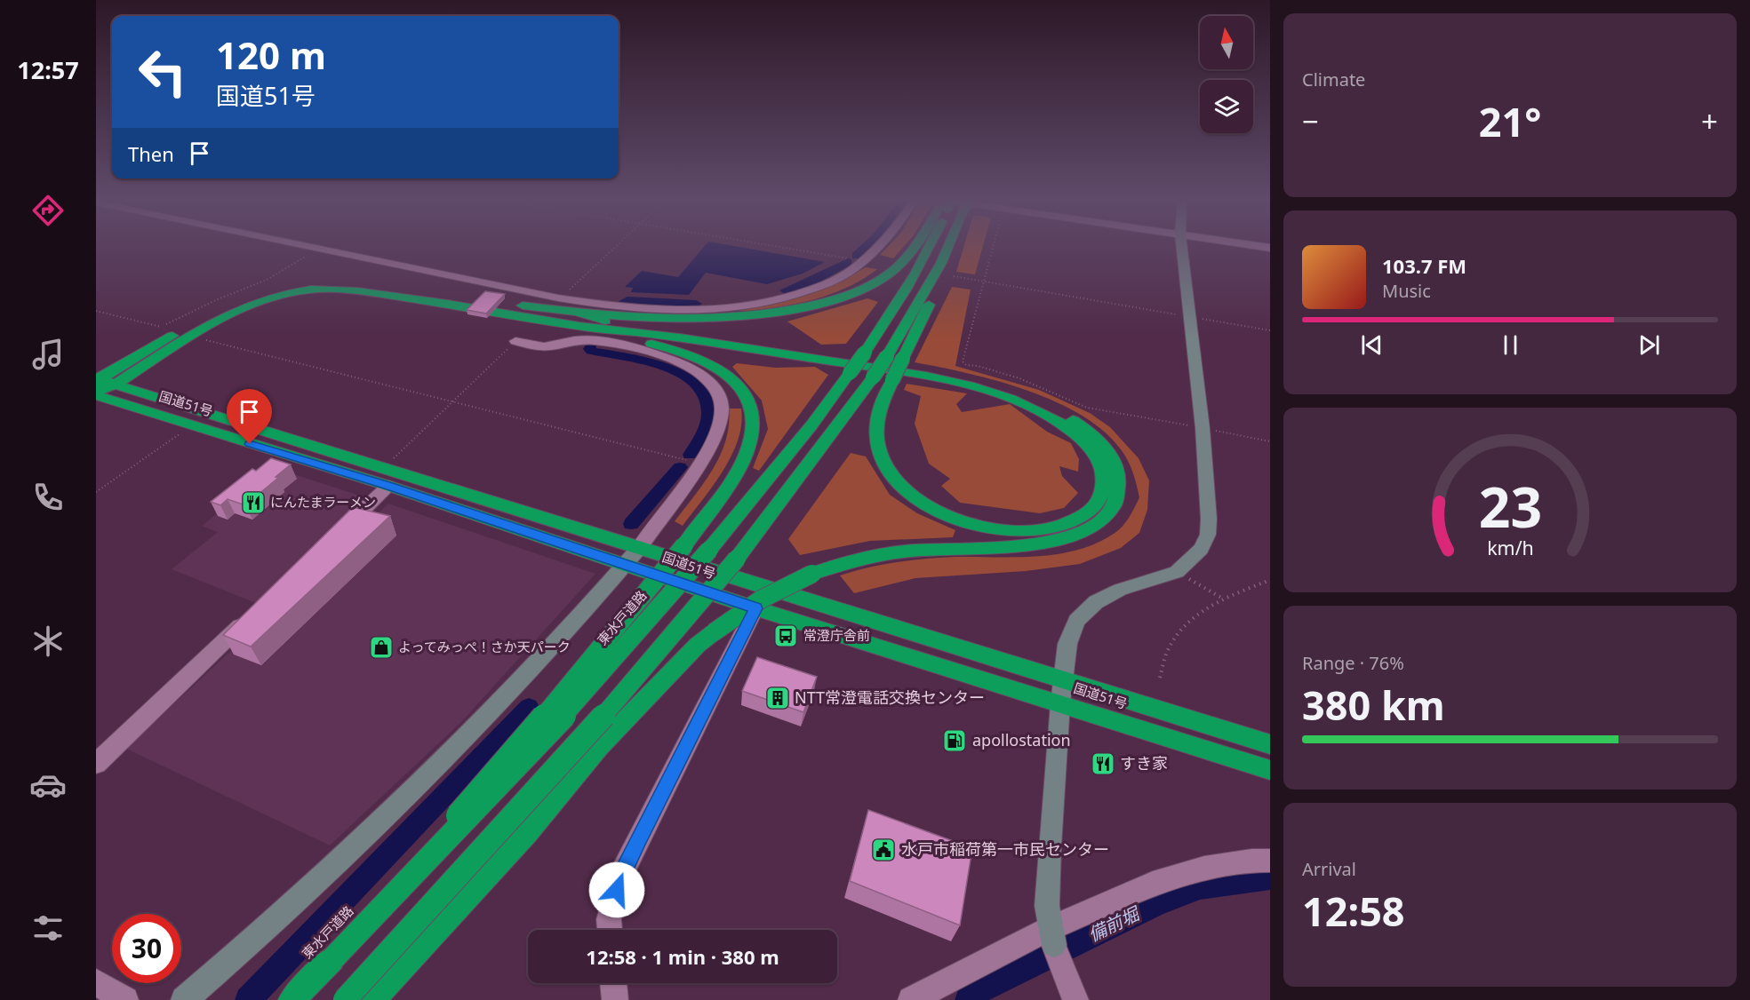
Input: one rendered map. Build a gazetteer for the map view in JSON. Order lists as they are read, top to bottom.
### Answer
{
  "streets": {
    "highway": ["国道51号", "東水戸道路"]
  },
  "water": ["備前堀"],
  "places": {
    "restaurant": ["にんたまラーメン", "すき家"],
    "bus stop": ["常澄庁舎前"],
    "shop": ["よってみっぺ！さか天パーク"],
    "building": ["NTT常澄電話交換センター"],
    "fuel station": ["apollostation"],
    "public building": ["水戸市稲荷第一市民センター"]
  },
  "north": "top",
  "page": {
    "tabs": "12:57",
    "tile": [
      "Climate",
      ["Range · 76%", "380 km"],
      ["Arrival", "12:58"]
    ],
    "turn": ["120 m", "国道51号"],
    "heat": ["−", "21°", "+"],
    "then": "Then",
    "song": ["103.7 FM", "Music"],
    "limit": "30",
    "trip": "12:58 · 1 min · 380 m",
    "gauge": ["23", "km/h"]
  }
}
